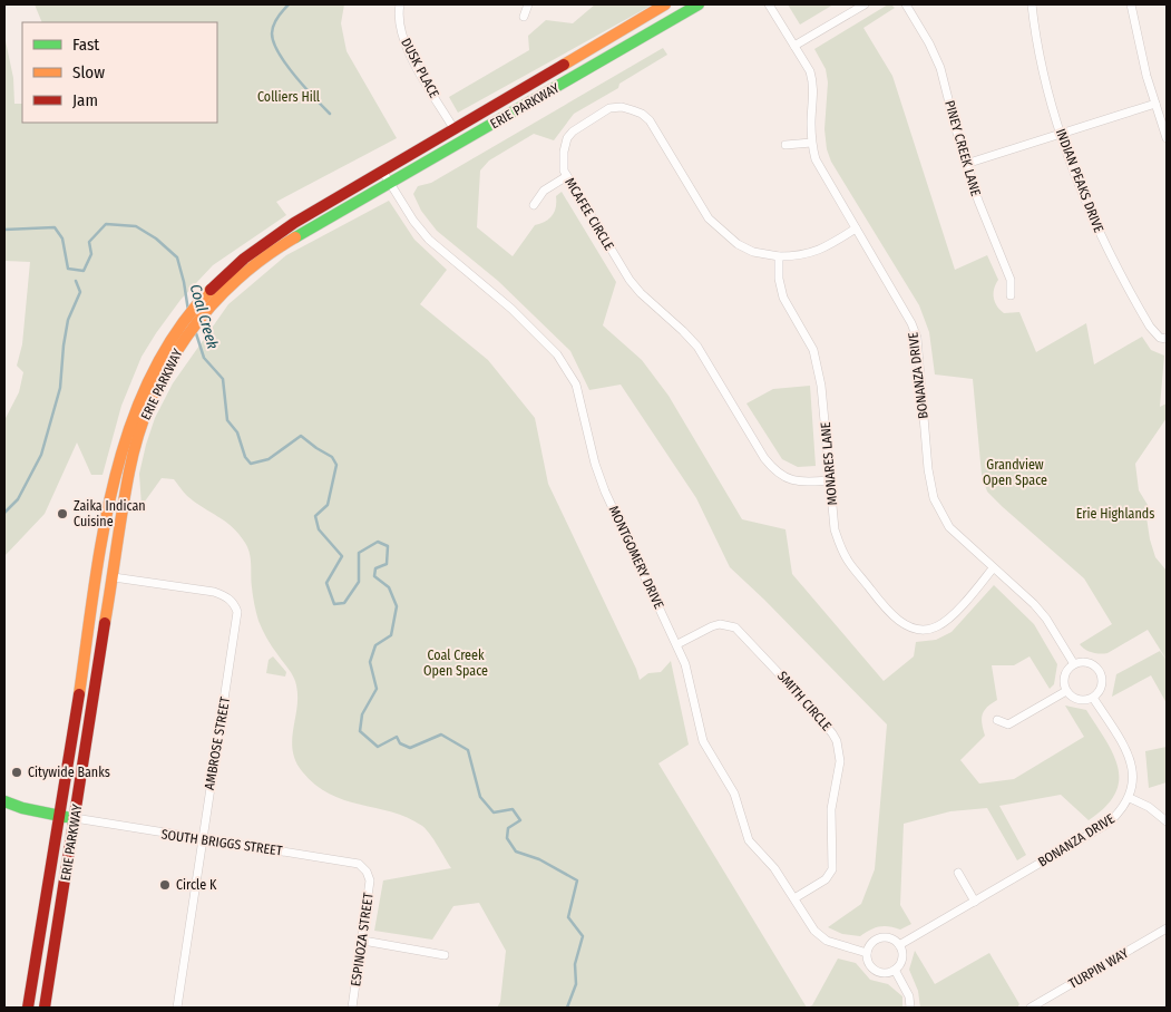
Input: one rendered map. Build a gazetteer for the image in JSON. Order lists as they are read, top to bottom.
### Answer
{
  "streets": {
    "main road": ["ERIE PARKWAY"],
    "street": [
      "DUSK PLACE",
      "PINEY CREEK LANE",
      "INDIAN PEAKS DRIVE",
      "MCAFEE CIRCLE",
      "BONANZA DRIVE",
      "MONARES LANE",
      "MONTGOMERY DRIVE",
      "SMITH CIRCLE",
      "AMBROSE STREET",
      "SOUTH BRIGGS STREET",
      "ESPINOZA STREET",
      "TURPIN WAY"
    ]
  },
  "crossings": [
    ["DUSK PLACE", "ERIE PARKWAY"],
    ["ERIE PARKWAY", "MONTGOMERY DRIVE"],
    ["ERIE PARKWAY", "AMBROSE STREET"],
    ["ERIE PARKWAY", "SOUTH BRIGGS STREET"],
    ["MCAFEE CIRCLE", "MONARES LANE"],
    ["BONANZA DRIVE", "MONARES LANE"],
    ["BONANZA DRIVE", "MONTGOMERY DRIVE"],
    ["MONTGOMERY DRIVE", "SMITH CIRCLE"],
    ["AMBROSE STREET", "SOUTH BRIGGS STREET"],
    ["SOUTH BRIGGS STREET", "ESPINOZA STREET"]
  ],
  "water": ["Coal Creek"],
  "parks": [
    "Colliers Hill",
    "Grandview Open Space",
    "Erie Highlands",
    "Coal Creek Open Space"
  ],
  "places": ["Zaika Indican Cuisine", "Citywide Banks", "Circle K"],
  "legend": ["Fast", "Slow", "Jam"]
}
